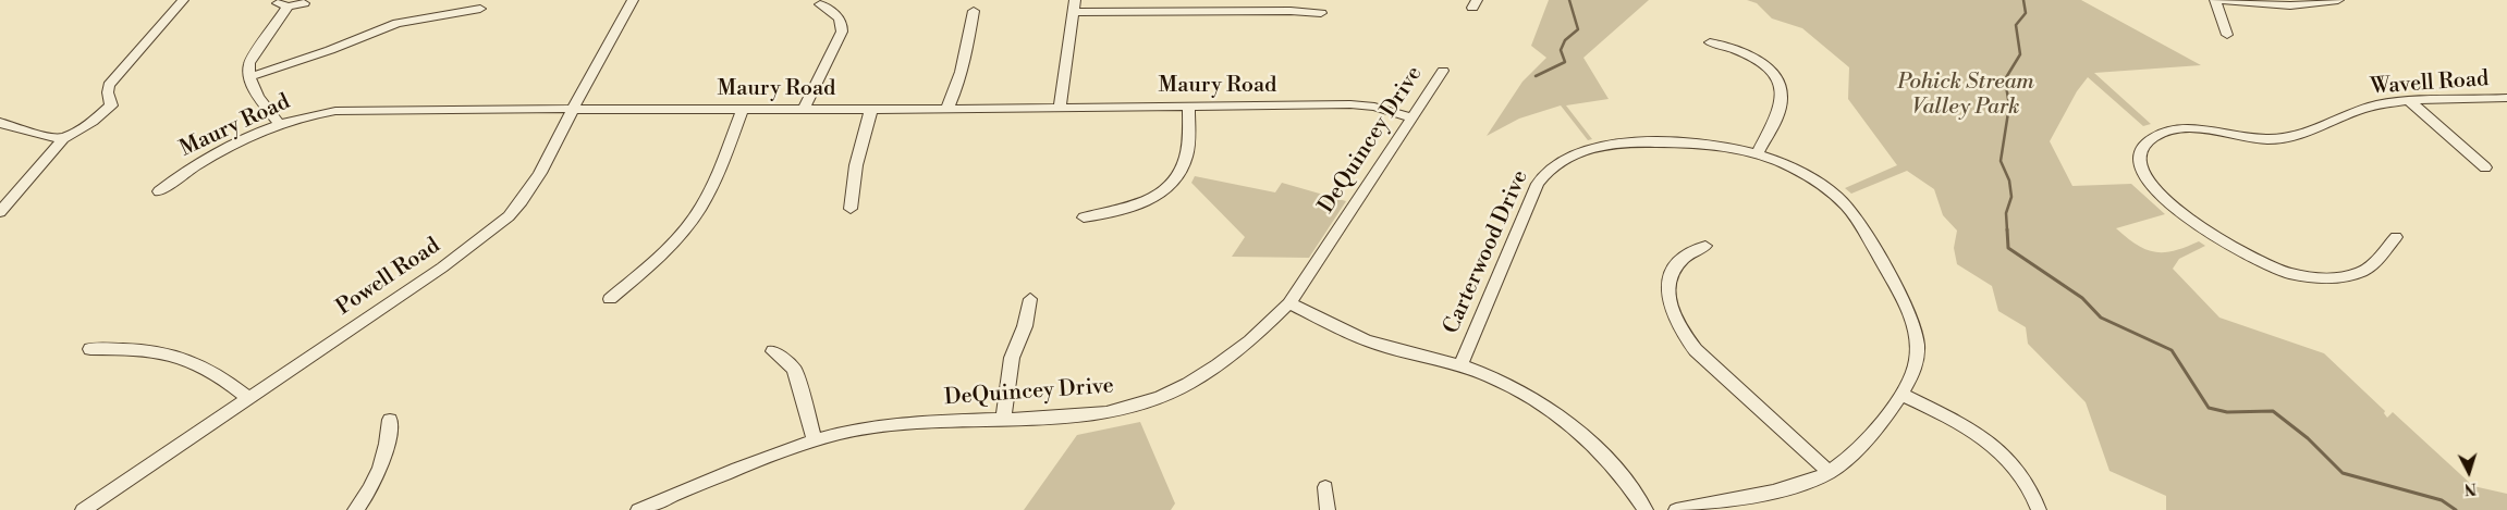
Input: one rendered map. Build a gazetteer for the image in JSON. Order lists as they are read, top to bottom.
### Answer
{
  "streets": {
    "street": [
      "Wavell Road",
      "Maury Road",
      "DeQuincey Drive",
      "Carterwood Drive",
      "Powell Road"
    ]
  },
  "crossings": [
    ["Maury Road", "DeQuincey Drive"],
    ["Maury Road", "Powell Road"]
  ],
  "parks": ["Pohick Stream Valley Park"],
  "north": "bottom"
}
